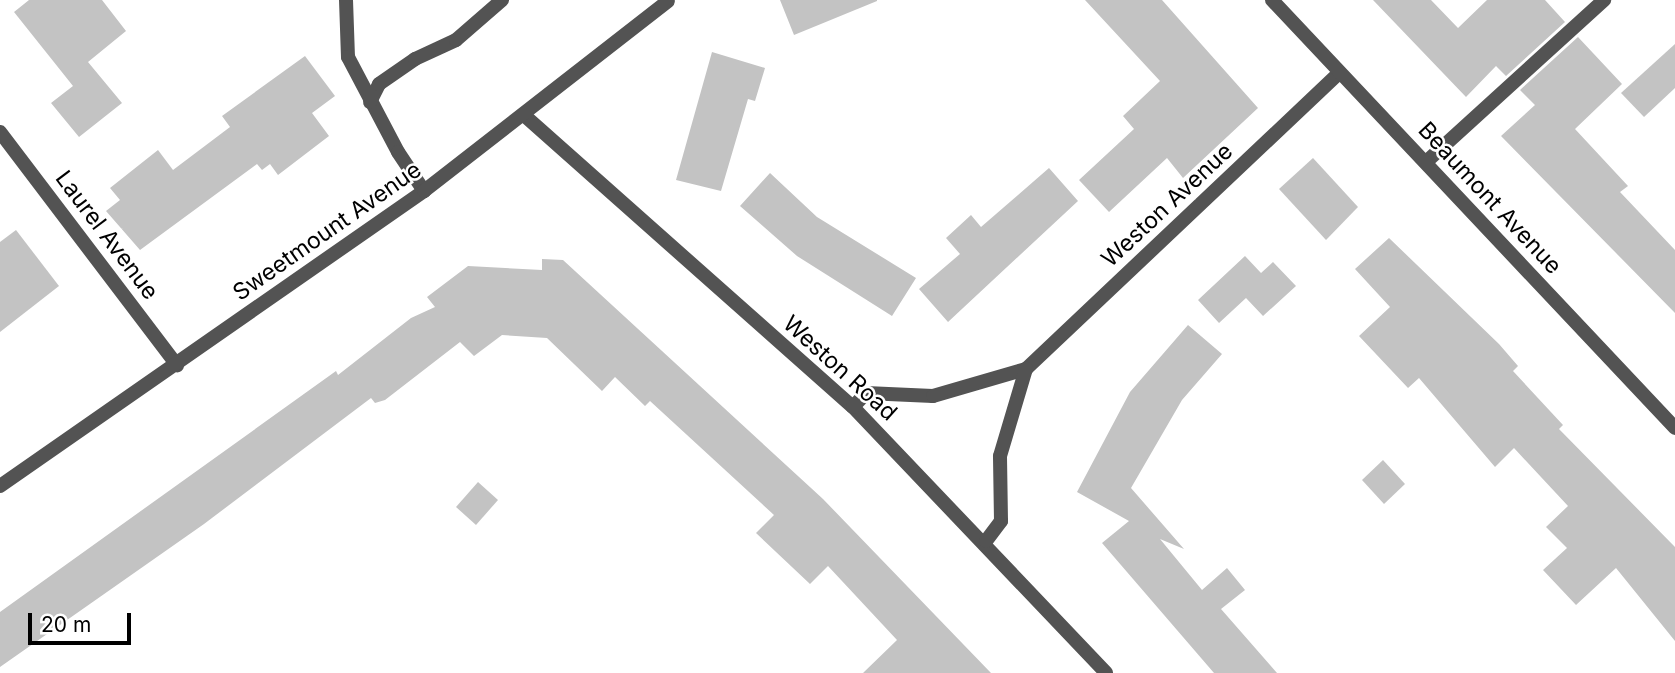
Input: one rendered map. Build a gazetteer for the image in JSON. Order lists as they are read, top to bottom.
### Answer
{
  "streets": {
    "street": [
      "Beaumont Avenue",
      "Weston Avenue",
      "Sweetmount Avenue",
      "Laurel Avenue",
      "Weston Road"
    ]
  },
  "crossings": [
    ["Beaumont Avenue", "Weston Avenue"],
    ["Weston Avenue", "Weston Road"],
    ["Sweetmount Avenue", "Laurel Avenue"],
    ["Sweetmount Avenue", "Weston Road"]
  ],
  "scale_bar": "20 m"
}
